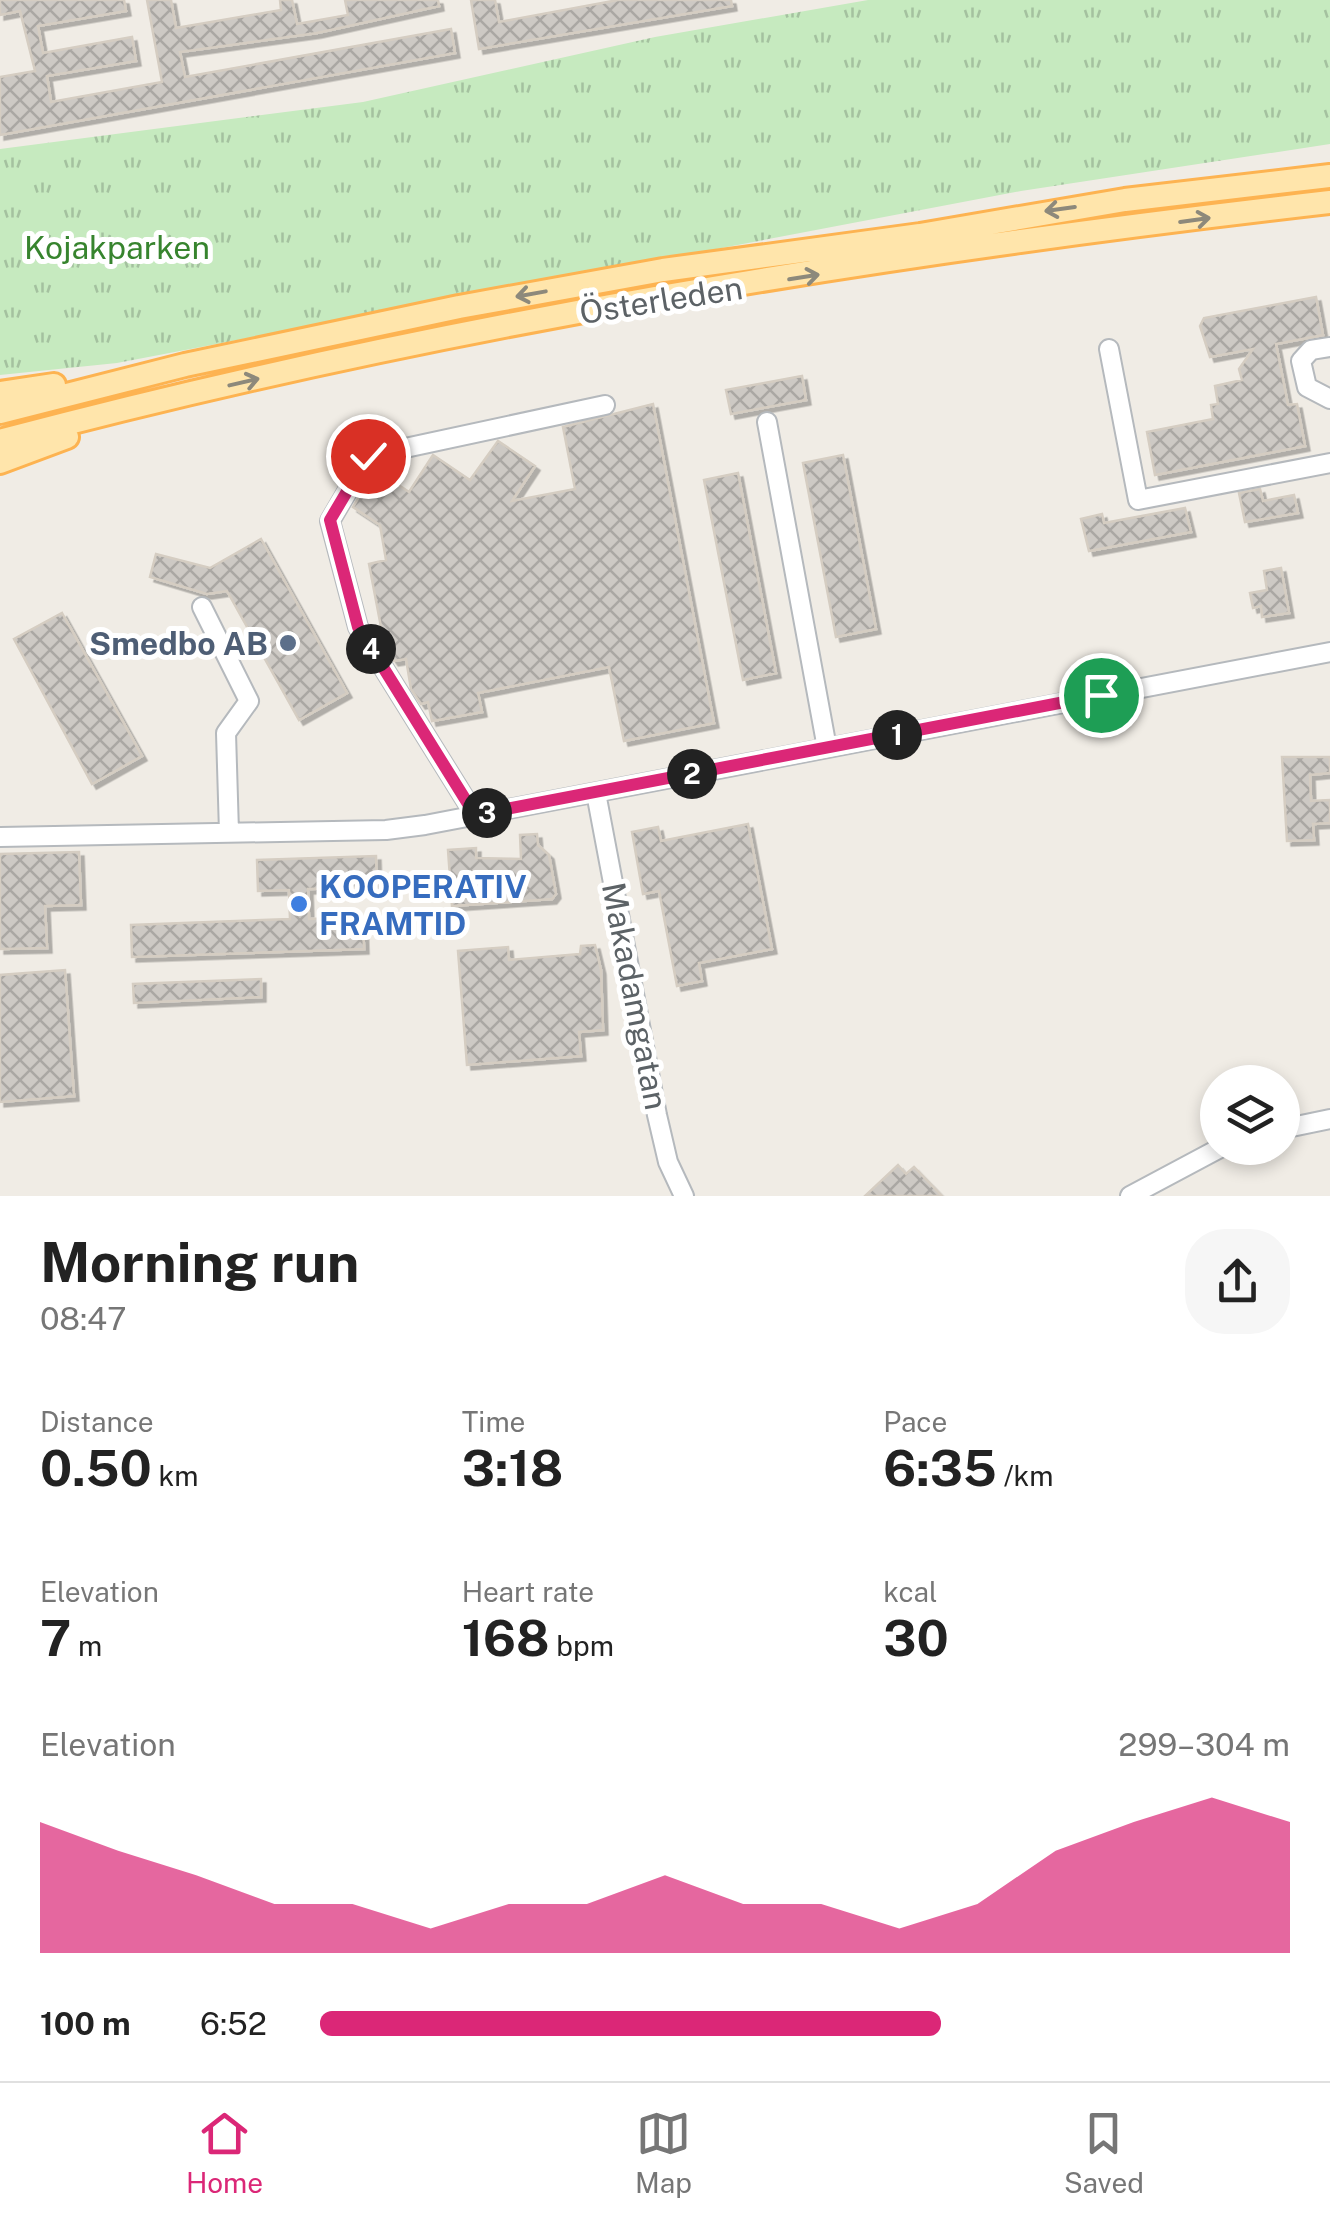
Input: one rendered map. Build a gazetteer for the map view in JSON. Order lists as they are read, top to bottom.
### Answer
{
  "streets": {
    "main road": ["Österleden"],
    "street": ["Makadamgatan"]
  },
  "parks": ["Kojakparken"],
  "places": ["Smedbo AB", "KOOPERATIV FRAMTID"],
  "page": {
    "pins": [
      "4",
      "1",
      "2",
      "3"
    ],
    "heading": ["Morning run", "08:47"],
    "stats": [
      ["Distance", "0.50 km"],
      ["Time", "3:18"],
      ["Pace", "6:35 /km"],
      ["Elevation", "7 m"],
      ["Heart rate", "168 bpm"],
      ["kcal", "30"]
    ],
    "chart": ["Elevation", "299–304 m"],
    "list": [
      {
        "name": "100 m",
        "note": "6:52"
      }
    ],
    "tabs": ["Home", "Map", "Saved"]
  }
}
